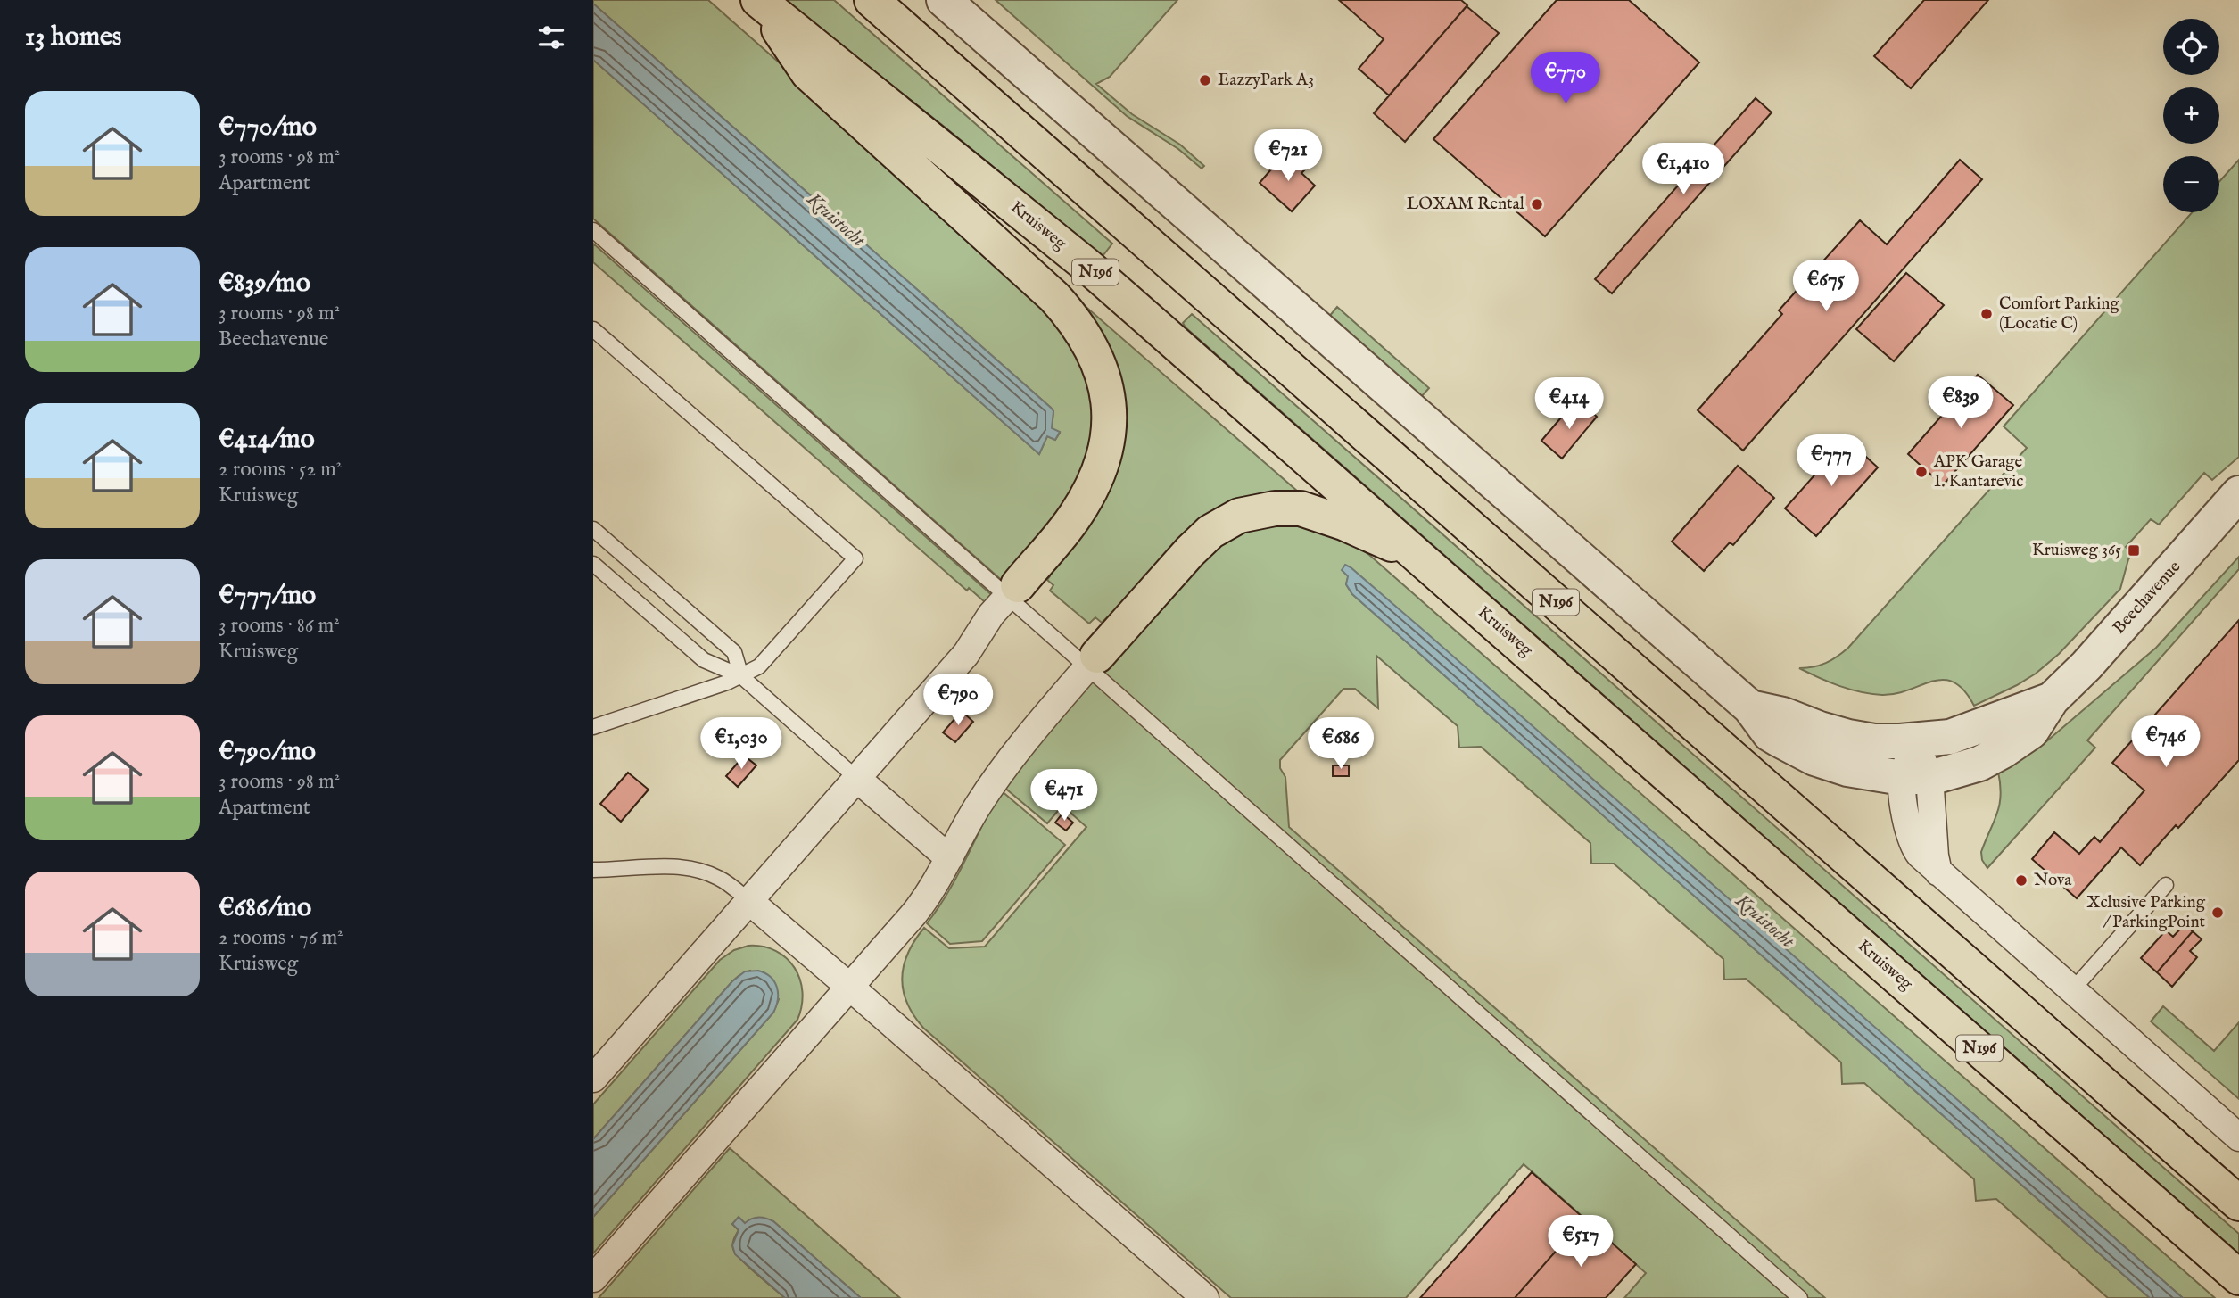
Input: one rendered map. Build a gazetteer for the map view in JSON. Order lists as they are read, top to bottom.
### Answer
{
  "streets": {
    "highway": ["Kruisweg", "N196"],
    "street": ["Beechavenue"]
  },
  "water": ["Kruistocht"],
  "places": {
    "other": [
      "EazzyPark A3",
      "LOXAM Rental",
      "Comfort Parking (Locatie C)",
      "APK Garage I. Kantarevic",
      "Nova",
      "Xclusive Parking / ParkingPoint"
    ],
    "transit": ["Kruisweg 365"]
  },
  "page": {
    "heading": "13 homes",
    "map_buttons": ["+", "−"],
    "price": [
      "€770",
      "€721",
      "€1,410",
      "€675",
      "€839",
      "€414",
      "€777",
      "€790",
      "€746",
      "€1,030",
      "€686",
      "€471",
      "€517"
    ],
    "list": [
      {
        "name": "€770/mo",
        "note": "3 rooms · 98 m² · Apartment"
      },
      {
        "name": "€839/mo",
        "note": "3 rooms · 98 m² · Beechavenue"
      },
      {
        "name": "€414/mo",
        "note": "2 rooms · 52 m² · Kruisweg"
      },
      {
        "name": "€777/mo",
        "note": "3 rooms · 86 m² · Kruisweg"
      },
      {
        "name": "€790/mo",
        "note": "3 rooms · 98 m² · Apartment"
      },
      {
        "name": "€686/mo",
        "note": "2 rooms · 76 m² · Kruisweg"
      }
    ]
  }
}
